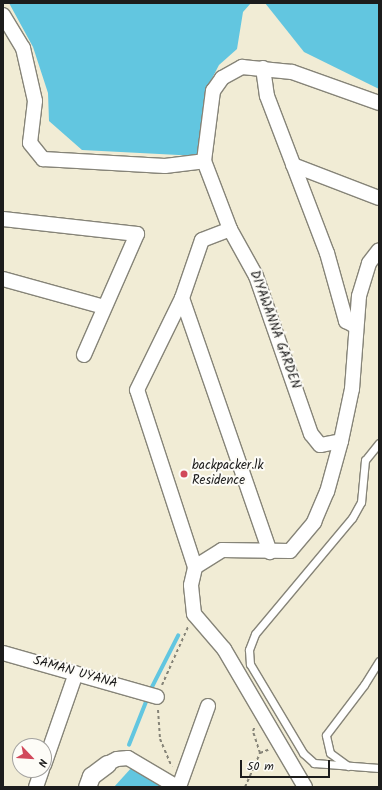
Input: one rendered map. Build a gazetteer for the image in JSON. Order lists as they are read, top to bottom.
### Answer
{
  "streets": {
    "street": ["DIYAWANNA GARDEN", "SAMAN UYANA"]
  },
  "places": ["backpacker.lk Residence"],
  "scale_bar": "50 m",
  "north": "bottom right"
}
